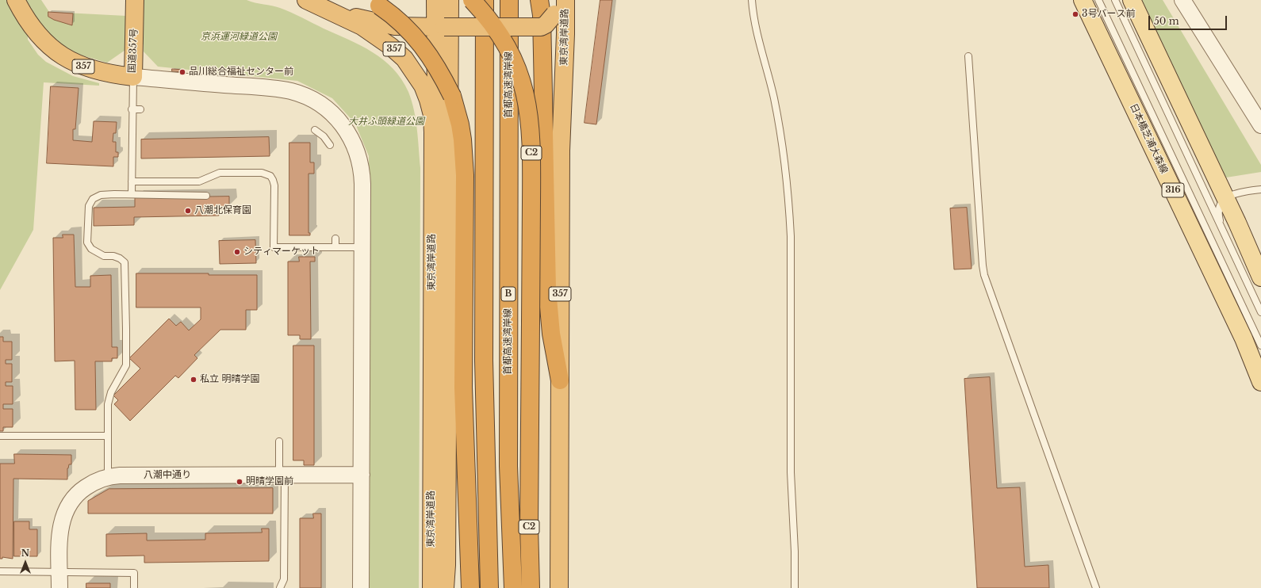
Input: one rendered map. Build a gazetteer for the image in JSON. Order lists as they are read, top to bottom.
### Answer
{
  "streets": {
    "highway": [
      "東京湾岸道路",
      "357",
      "国道357号",
      "首都高速湾岸線",
      "C2",
      "B"
    ],
    "main road": ["日本橋芝浦大森線", "316"],
    "street": ["八潮中通り"]
  },
  "crossings": [
    ["東京湾岸道路", "357"]
  ],
  "parks": ["京浜運河緑道公園", "大井ふ頭緑道公園"],
  "places": [
    "3号バース前",
    "品川総合福祉センター前",
    "八潮北保育園",
    "シティマーケット",
    "私立 明晴学園",
    "明晴学園前"
  ],
  "scale_bar": "50 m",
  "north": "top"
}
